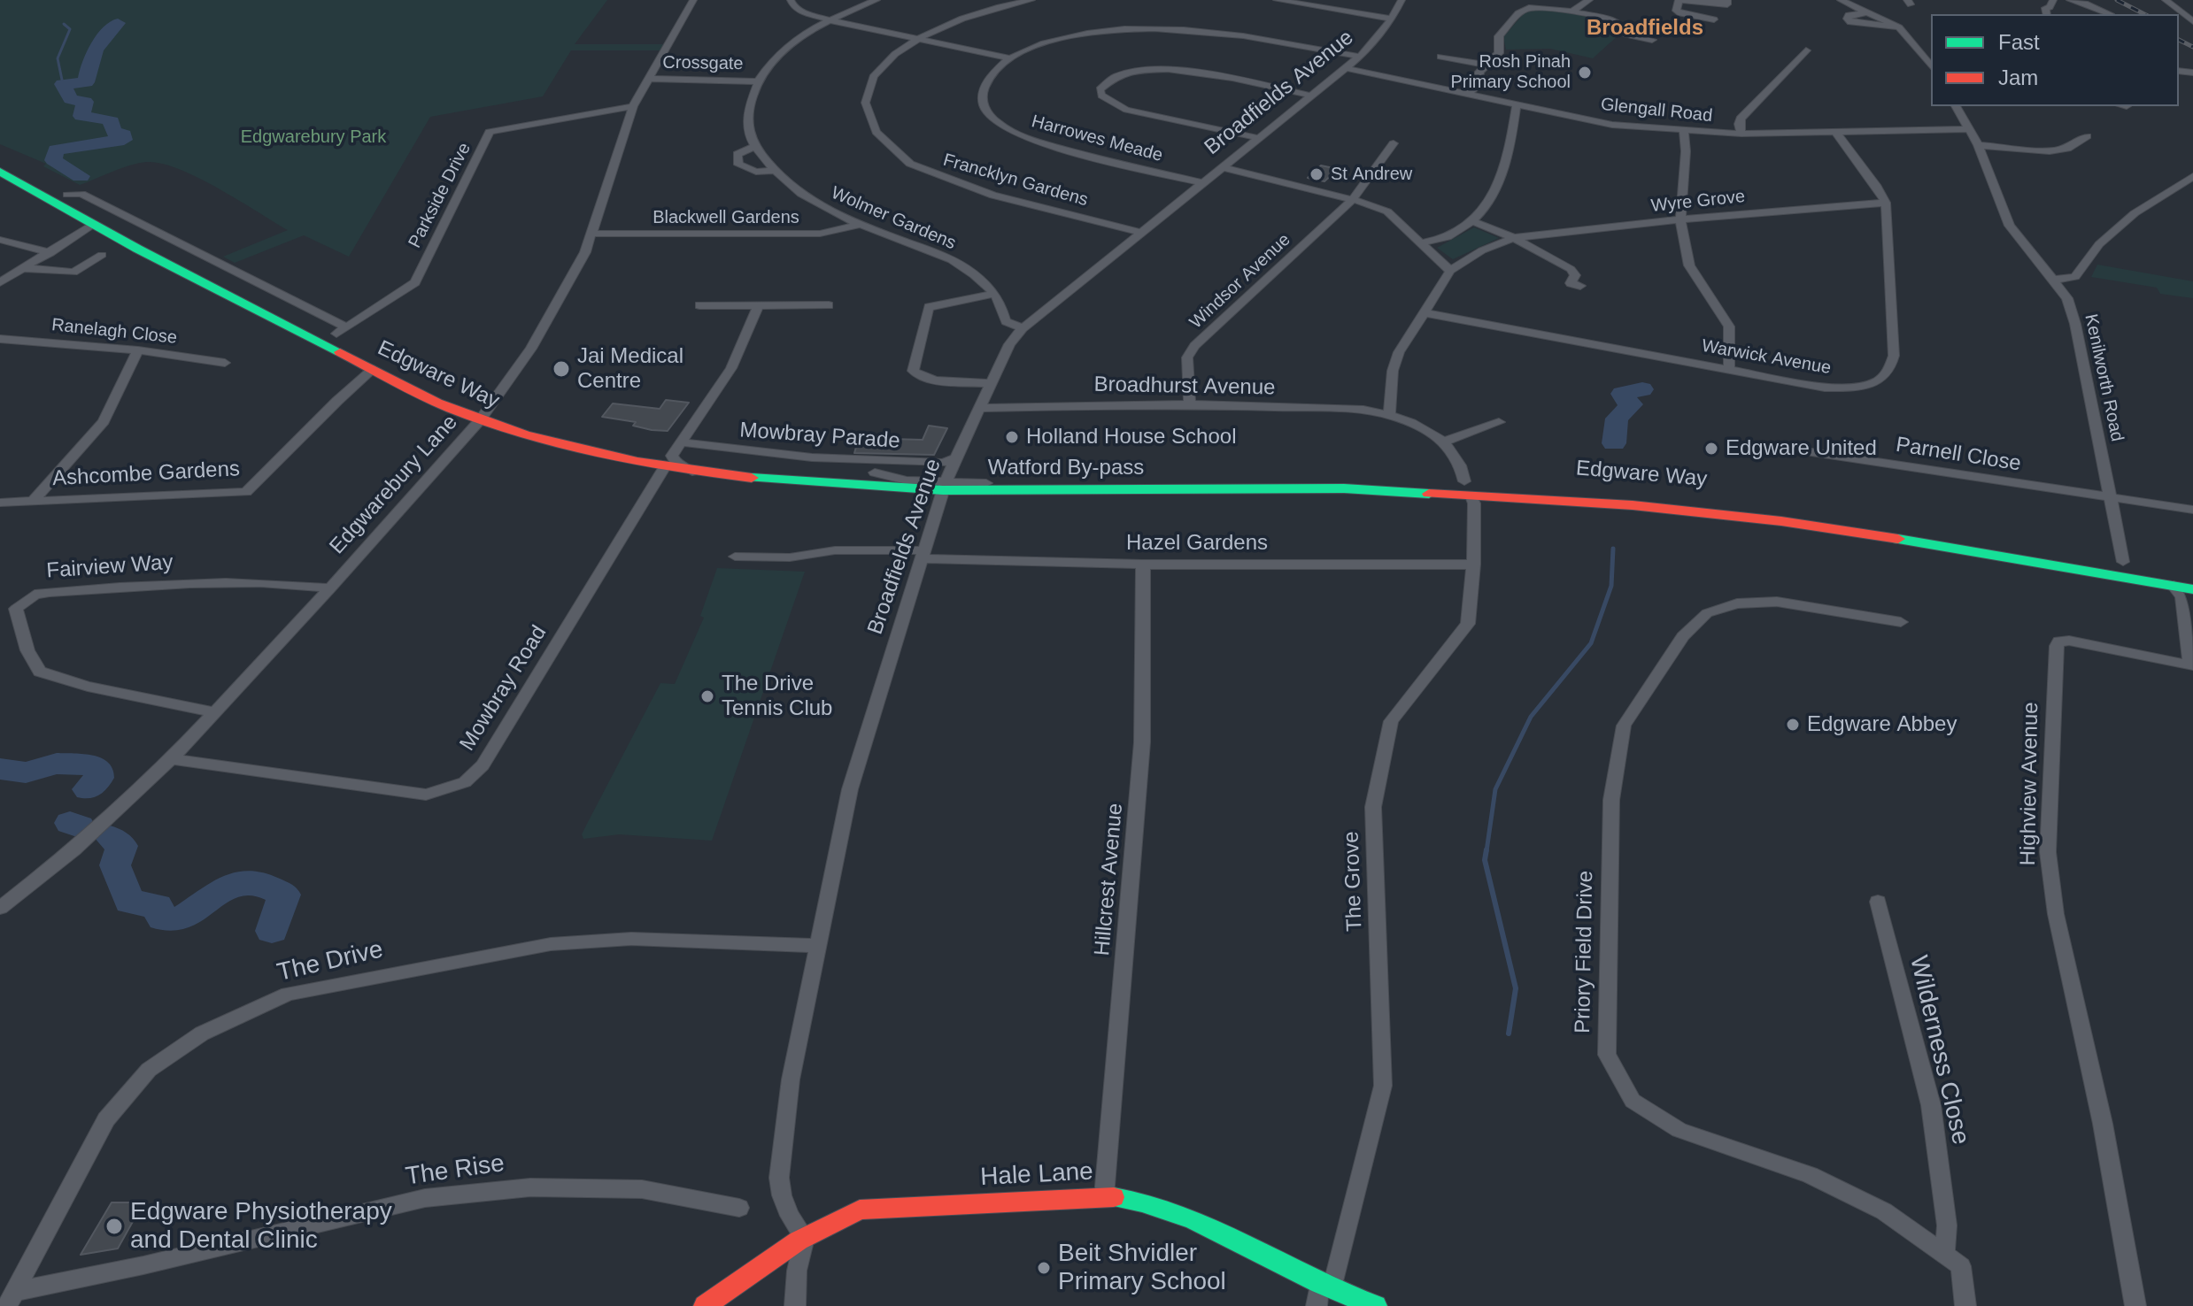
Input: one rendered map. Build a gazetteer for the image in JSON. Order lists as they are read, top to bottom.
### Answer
{
  "streets": {
    "main road": ["Edgware Way", "Watford By-pass", "Hale Lane"],
    "street": [
      "Crossgate",
      "Broadfields Avenue",
      "Glengall Road",
      "Harrowes Meade",
      "Francklyn Gardens",
      "Parkside Drive",
      "Wyre Grove",
      "Blackwell Gardens",
      "Wolmer Gardens",
      "Windsor Avenue",
      "Ranelagh Close",
      "Warwick Avenue",
      "Kenilworth Road",
      "Broadhurst Avenue",
      "Mowbray Parade",
      "Parnell Close",
      "Ashcombe Gardens",
      "Edgwarebury Lane",
      "Hazel Gardens",
      "Fairview Way",
      "Mowbray Road",
      "Highview Avenue",
      "Hillcrest Avenue",
      "The Grove",
      "Priory Field Drive",
      "The Drive",
      "Wilderness Close",
      "The Rise"
    ]
  },
  "crossings": [
    ["Crossgate", "Wolmer Gardens"],
    ["Crossgate", "Edgwarebury Lane"],
    ["Broadfields Avenue", "Glengall Road"],
    ["Broadfields Avenue", "Harrowes Meade"],
    ["Broadfields Avenue", "Francklyn Gardens"],
    ["Broadfields Avenue", "Wolmer Gardens"],
    ["Broadfields Avenue", "Edgware Way"],
    ["Broadfields Avenue", "Broadhurst Avenue"],
    ["Broadfields Avenue", "Mowbray Parade"],
    ["Broadfields Avenue", "Watford By-pass"],
    ["Broadfields Avenue", "Hazel Gardens"],
    ["Broadfields Avenue", "The Drive"],
    ["Broadfields Avenue", "Hale Lane"],
    ["Glengall Road", "Warwick Avenue"],
    ["Glengall Road", "Kenilworth Road"],
    ["Parkside Drive", "Edgware Way"],
    ["Parkside Drive", "Edgwarebury Lane"],
    ["Wyre Grove", "Warwick Avenue"],
    ["Blackwell Gardens", "Wolmer Gardens"],
    ["Blackwell Gardens", "Edgwarebury Lane"],
    ["Windsor Avenue", "Broadhurst Avenue"],
    ["Edgware Way", "Kenilworth Road"],
    ["Edgware Way", "Mowbray Parade"],
    ["Edgware Way", "Watford By-pass"],
    ["Edgware Way", "Ashcombe Gardens"],
    ["Edgware Way", "Edgwarebury Lane"],
    ["Edgware Way", "Mowbray Road"],
    ["Edgware Way", "Highview Avenue"],
    ["Edgware Way", "The Grove"],
    ["Kenilworth Road", "Parnell Close"],
    ["Broadhurst Avenue", "The Grove"],
    ["Mowbray Parade", "Watford By-pass"],
    ["Mowbray Parade", "Mowbray Road"],
    ["Edgwarebury Lane", "Fairview Way"],
    ["Edgwarebury Lane", "Mowbray Road"],
    ["Hazel Gardens", "Hillcrest Avenue"],
    ["Hazel Gardens", "The Grove"],
    ["Hillcrest Avenue", "Hale Lane"],
    ["The Grove", "Hale Lane"],
    ["Priory Field Drive", "Wilderness Close"],
    ["The Drive", "The Rise"]
  ],
  "districts": ["Broadfields"],
  "parks": ["Edgwarebury Park"],
  "places": [
    "Rosh Pinah Primary School",
    "St Andrew",
    "Jai Medical Centre",
    "Holland House School",
    "Edgware United",
    "The Drive Tennis Club",
    "Edgware Abbey",
    "Edgware Physiotherapy and Dental Clinic",
    "Beit Shvidler Primary School"
  ],
  "legend": ["Fast", "Jam"]
}
